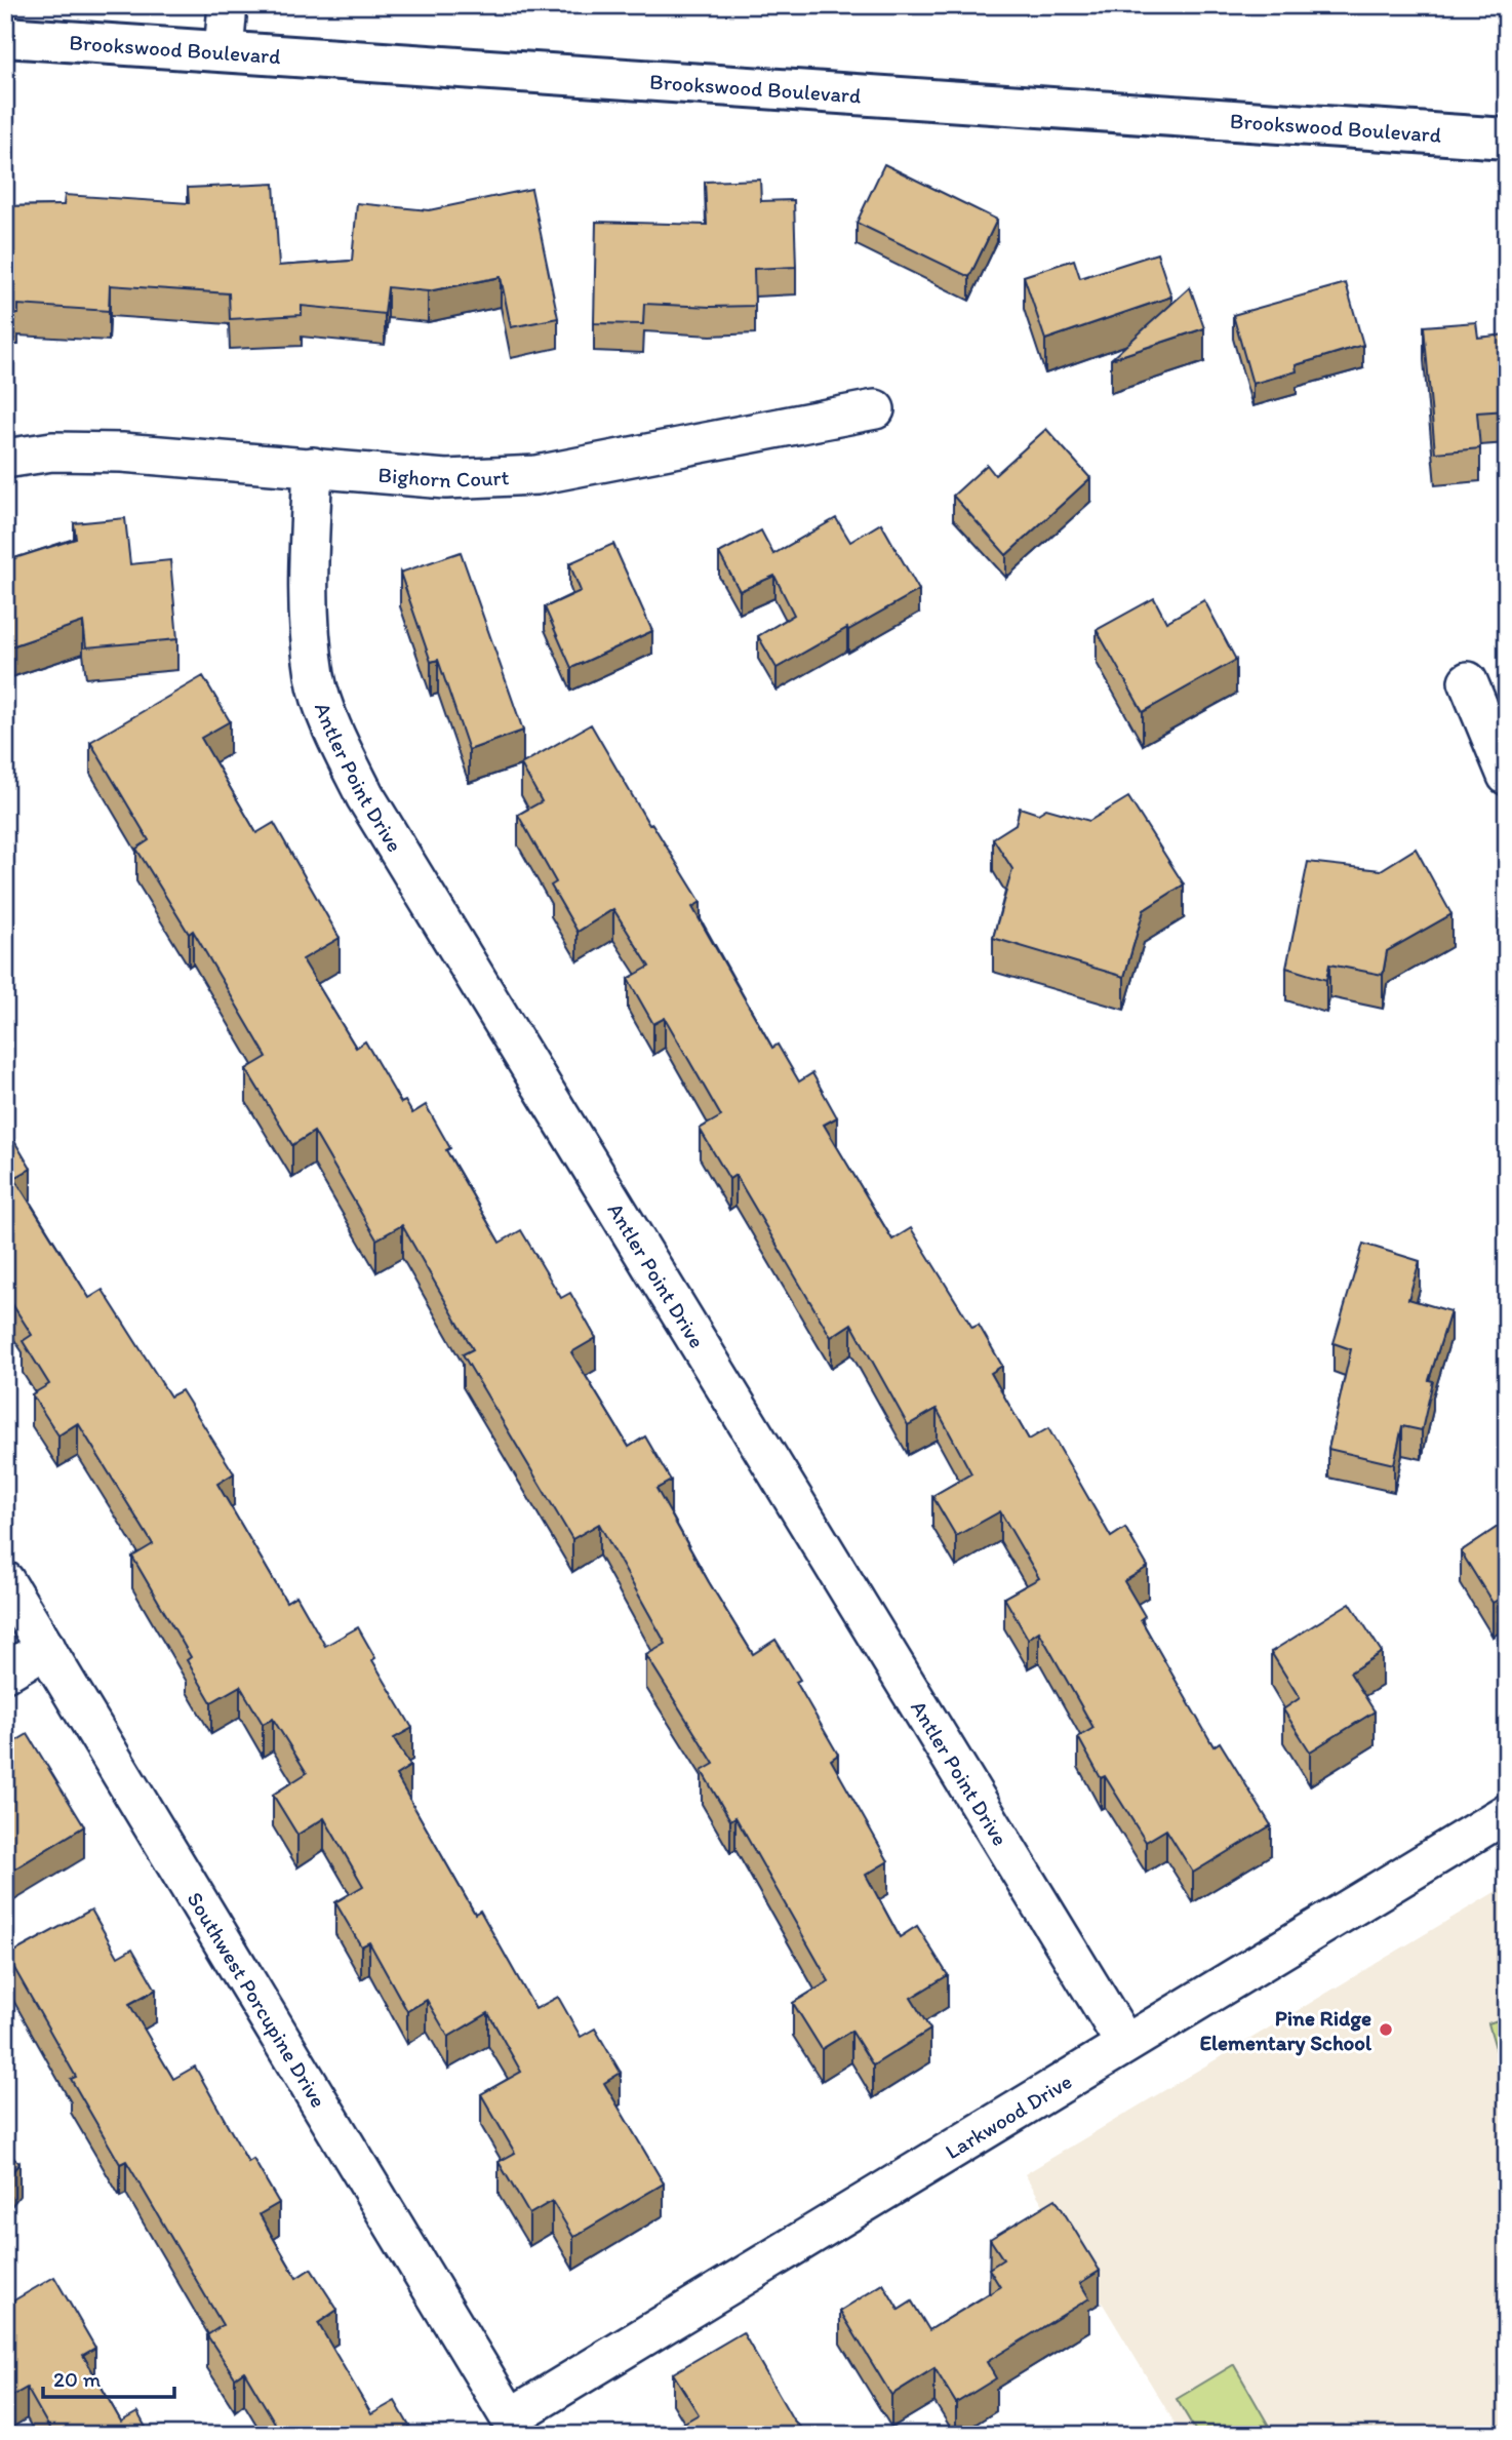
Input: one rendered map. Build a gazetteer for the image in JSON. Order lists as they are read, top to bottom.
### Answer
{
  "streets": {
    "main road": ["Brookswood Boulevard"],
    "street": [
      "Bighorn Court",
      "Antler Point Drive",
      "Southwest Porcupine Drive",
      "Larkwood Drive"
    ]
  },
  "crossings": [
    ["Bighorn Court", "Antler Point Drive"],
    ["Antler Point Drive", "Larkwood Drive"],
    ["Southwest Porcupine Drive", "Larkwood Drive"]
  ],
  "places": ["Pine Ridge Elementary School"],
  "scale_bar": "20 m"
}
